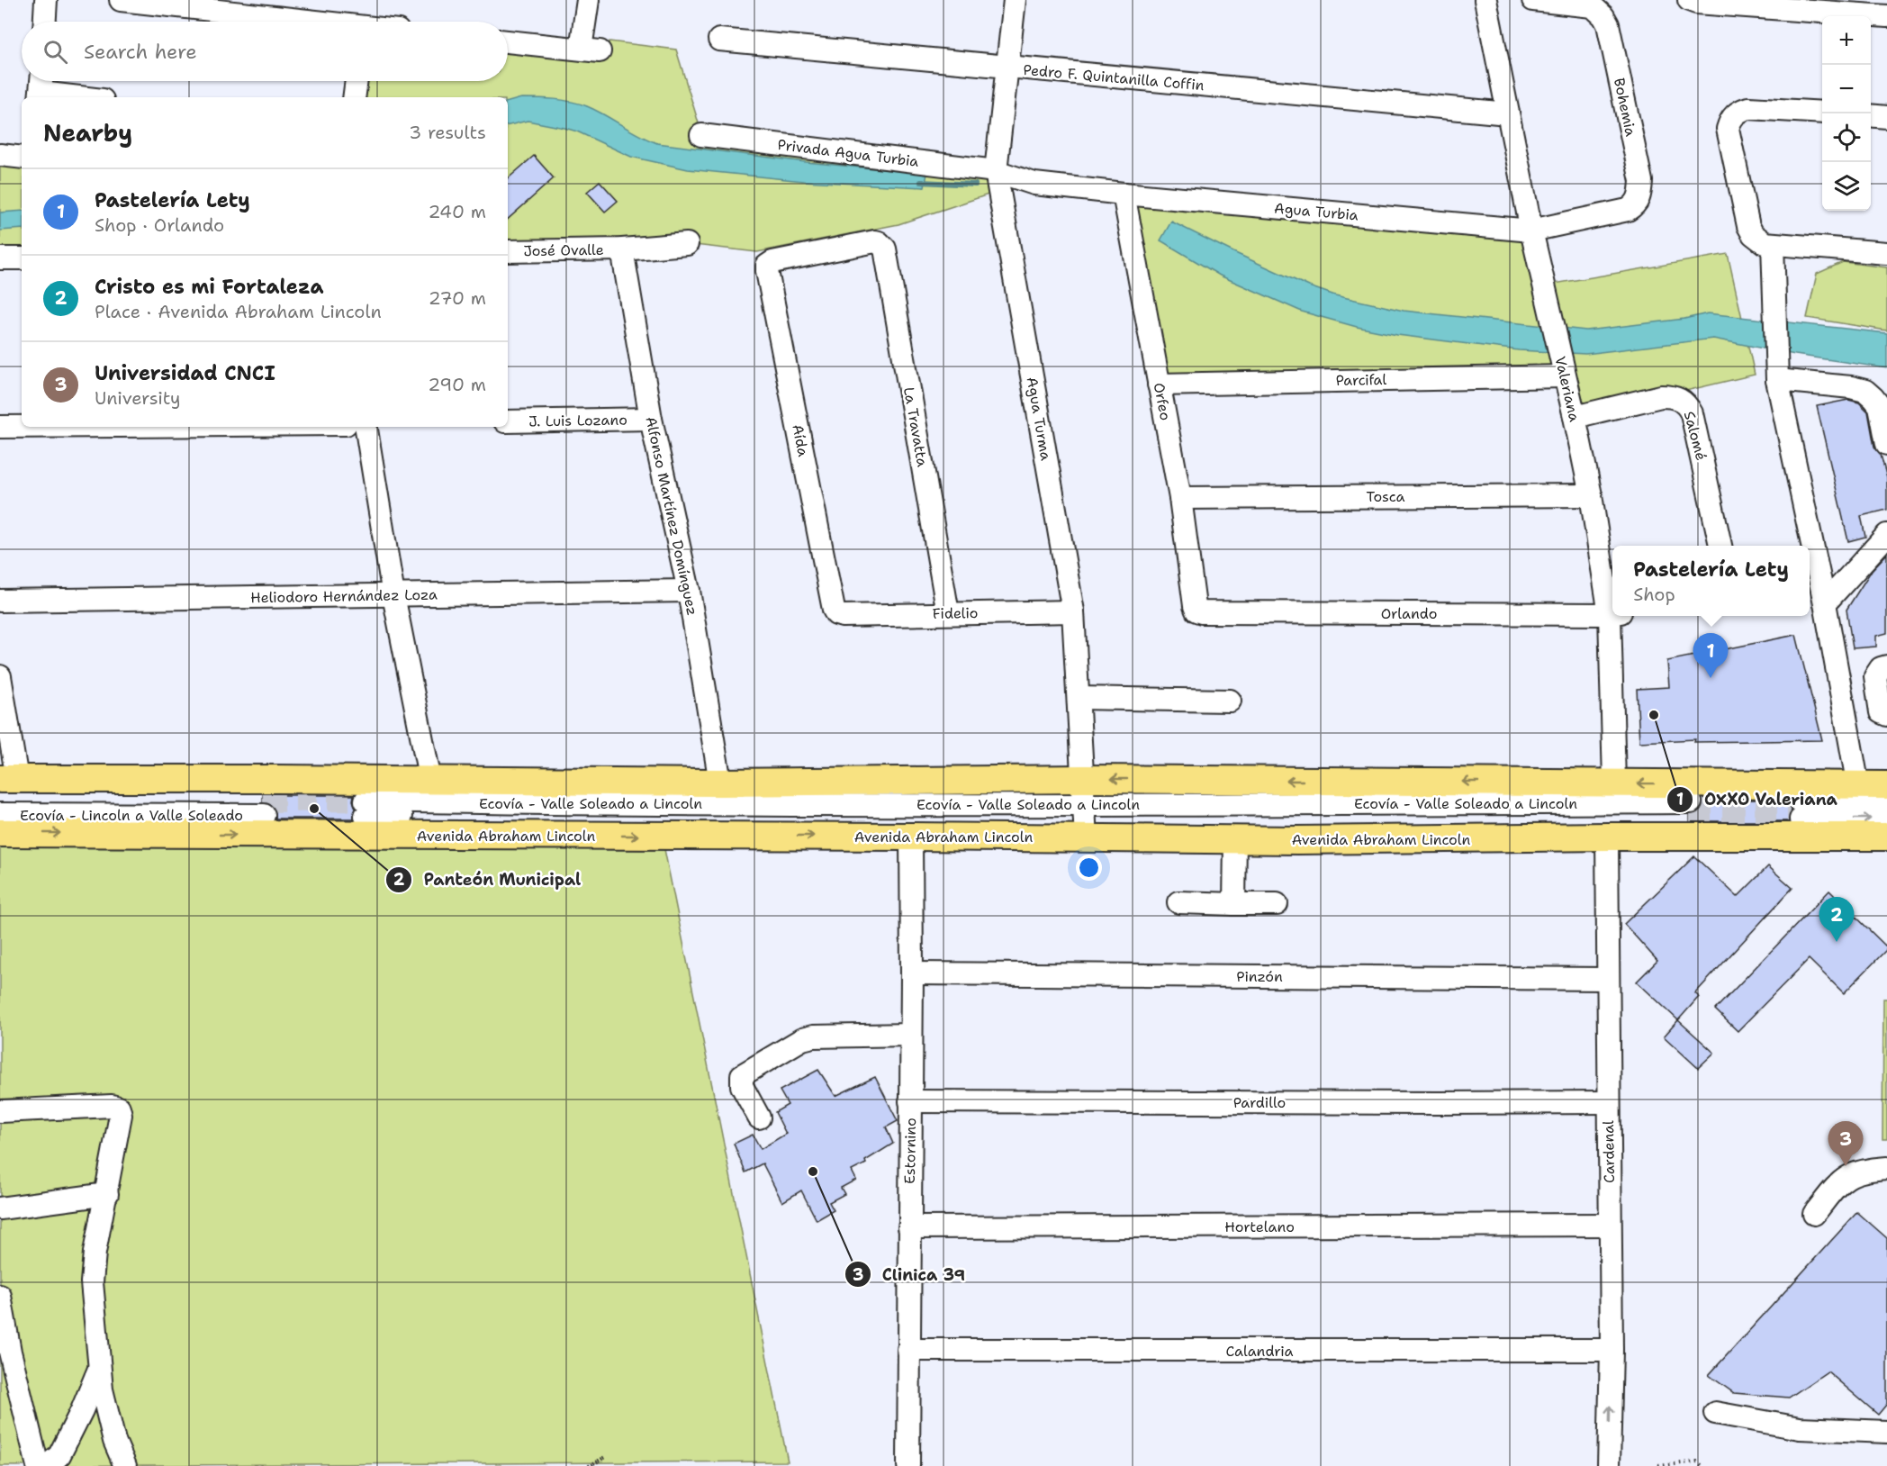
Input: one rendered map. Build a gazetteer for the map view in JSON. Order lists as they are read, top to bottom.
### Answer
{
  "streets": {
    "main road": ["Avenida Abraham Lincoln"],
    "street": [
      "Pedro F. Quintanilla Coffin",
      "Bohemia",
      "Privada Agua Turbia",
      "Agua Turbia",
      "José Ovalle",
      "Parcifal",
      "Valeriana",
      "Orfeo",
      "Agua Turma",
      "J. Luis Lozano",
      "La Travatta",
      "Salomé",
      "Aída",
      "Tosca",
      "Alfonso Martínez Domínguez",
      "Heliodoro Hernández Loza",
      "Fidelio",
      "Orlando",
      "Ecovía - Lincoln a Valle Soleado",
      "Pinzón",
      "Pardillo",
      "Estornino",
      "Cardenal",
      "Hortelano",
      "Calandria"
    ]
  },
  "crossings": [
    ["Pedro F. Quintanilla Coffin", "Valeriana"],
    ["Pedro F. Quintanilla Coffin", "Agua Turma"],
    ["Bohemia", "Agua Turbia"],
    ["Privada Agua Turbia", "Agua Turbia"],
    ["Privada Agua Turbia", "Agua Turma"],
    ["Agua Turbia", "Valeriana"],
    ["Agua Turbia", "Orfeo"],
    ["Agua Turbia", "Agua Turma"],
    ["José Ovalle", "Alfonso Martínez Domínguez"],
    ["Parcifal", "Valeriana"],
    ["Parcifal", "Orfeo"],
    ["Valeriana", "Salomé"],
    ["Valeriana", "Tosca"],
    ["Orfeo", "Tosca"],
    ["Orfeo", "Orlando"],
    ["Agua Turma", "Fidelio"],
    ["Agua Turma", "Avenida Abraham Lincoln"],
    ["J. Luis Lozano", "Alfonso Martínez Domínguez"],
    ["La Travatta", "Aída"],
    ["La Travatta", "Fidelio"],
    ["Aída", "Fidelio"],
    ["Alfonso Martínez Domínguez", "Heliodoro Hernández Loza"],
    ["Avenida Abraham Lincoln", "Estornino"],
    ["Avenida Abraham Lincoln", "Cardenal"],
    ["Pinzón", "Estornino"],
    ["Pinzón", "Cardenal"],
    ["Pardillo", "Estornino"],
    ["Pardillo", "Cardenal"],
    ["Estornino", "Hortelano"],
    ["Estornino", "Calandria"],
    ["Cardenal", "Hortelano"],
    ["Cardenal", "Calandria"]
  ],
  "places": ["OXXO Valeriana", "Panteón Municipal", "Clinica 39"],
  "page": {
    "map_buttons": ["+", "−"],
    "search": "Search here",
    "heading": ["Nearby", "3 results"],
    "list": [
      {
        "mark": "1",
        "name": "Pastelería Lety",
        "note": "Shop · Orlando",
        "value": "240 m"
      },
      {
        "mark": "2",
        "name": "Cristo es mi Fortaleza",
        "note": "Place · Avenida Abraham Lincoln",
        "value": "270 m"
      },
      {
        "mark": "3",
        "name": "Universidad CNCI",
        "note": "University",
        "value": "290 m"
      }
    ],
    "popup": ["Pastelería Lety", "Shop"],
    "pins": ["1", "2", "3"]
  }
}
